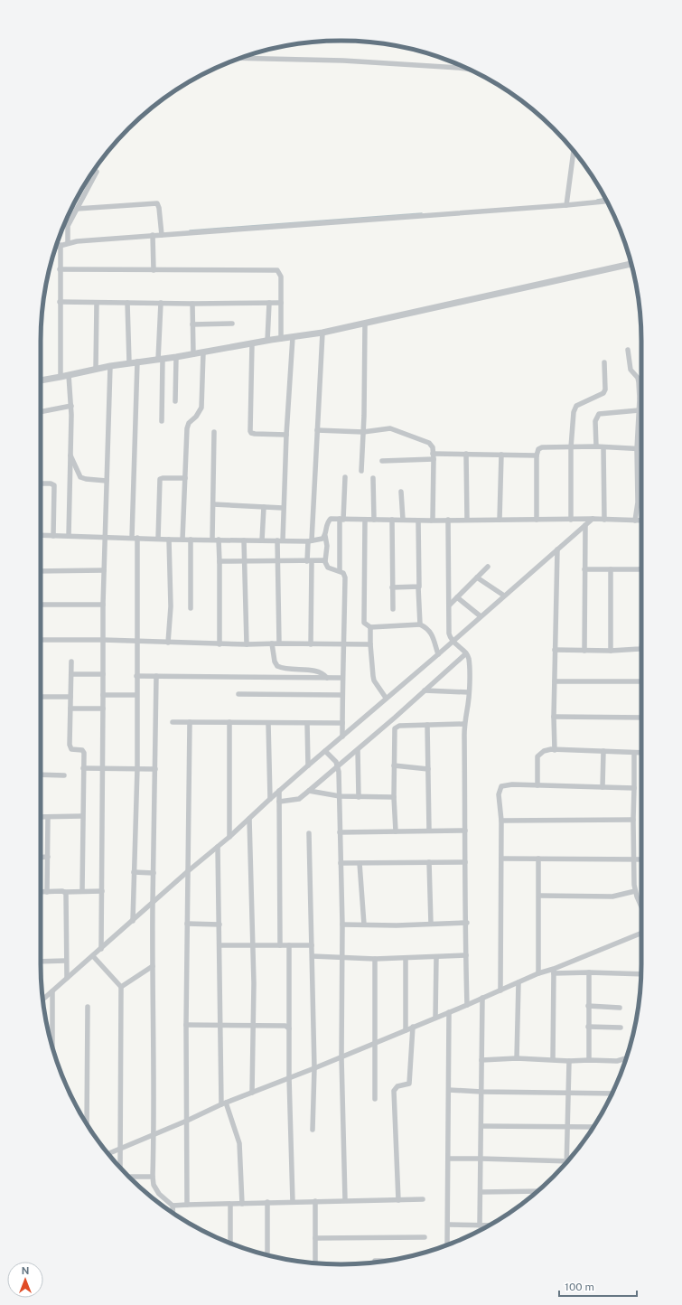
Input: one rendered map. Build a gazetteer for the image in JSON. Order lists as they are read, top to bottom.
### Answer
{
  "scale_bar": "100 m",
  "north": "top"
}
